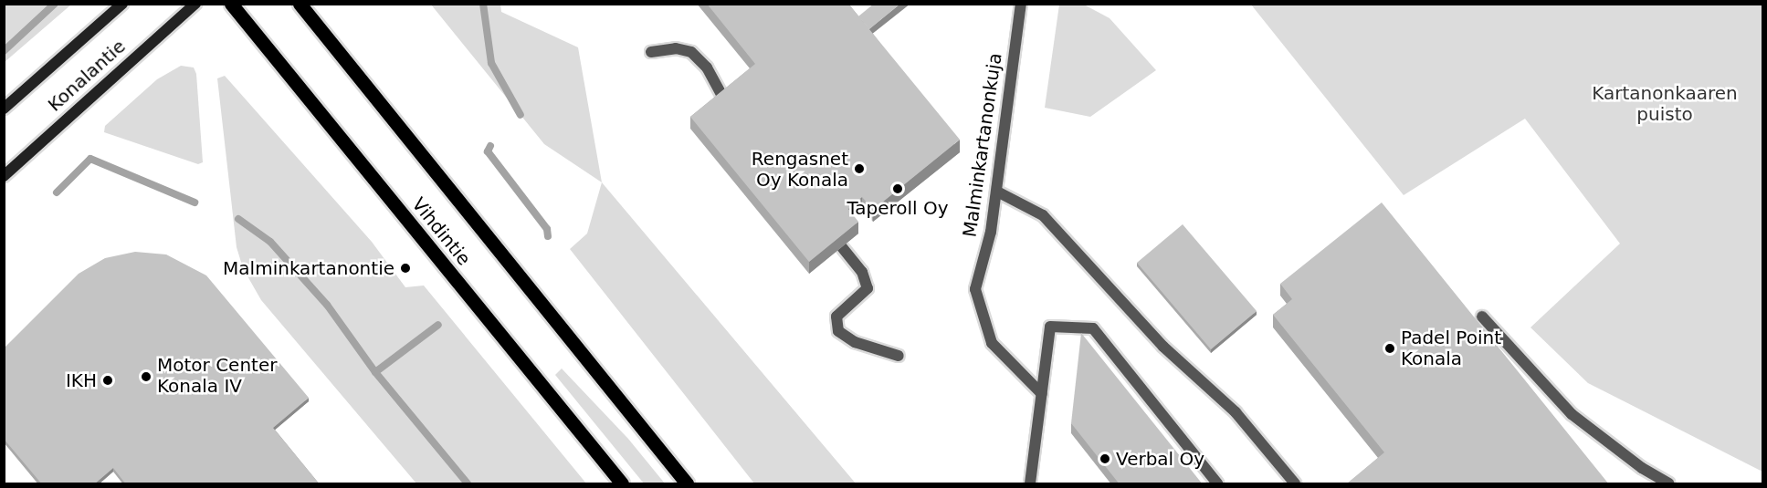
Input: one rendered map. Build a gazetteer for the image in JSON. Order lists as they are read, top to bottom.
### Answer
{
  "streets": {
    "main road": ["Konalantie", "Vihdintie"],
    "street": ["Malminkartanonkuja"]
  },
  "parks": ["Kartanonkaaren puisto"],
  "places": [
    "Rengasnet Oy Konala",
    "Taperoll Oy",
    "Malminkartanontie",
    "Padel Point Konala",
    "Motor Center Konala IV",
    "IKH",
    "Verbal Oy"
  ]
}
